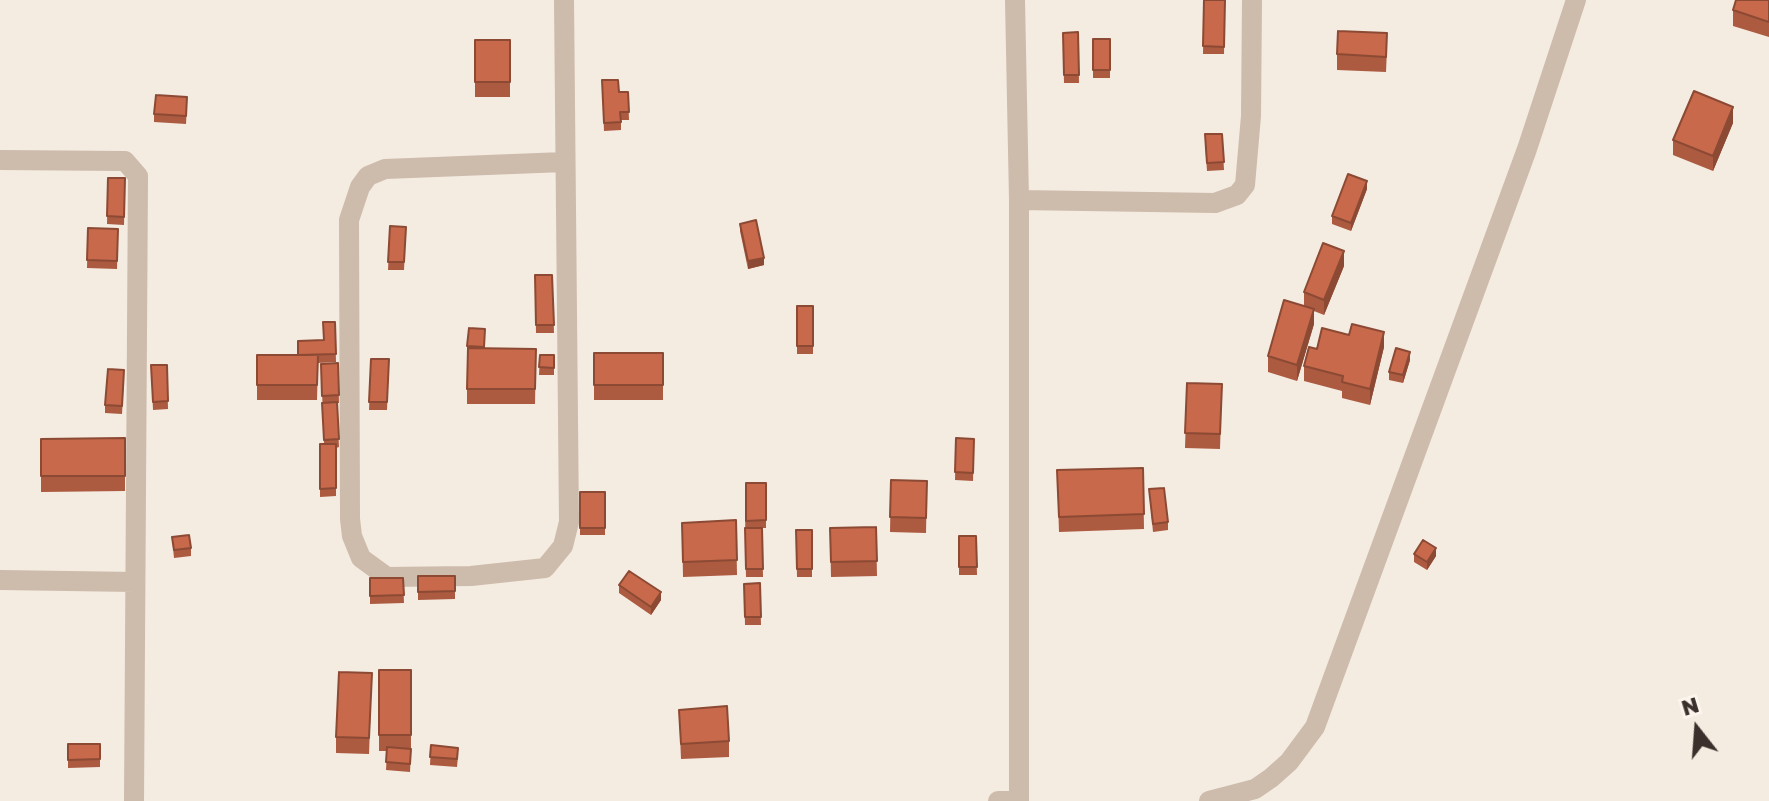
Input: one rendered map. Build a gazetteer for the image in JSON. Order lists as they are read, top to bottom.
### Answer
{
  "north": "top"
}
